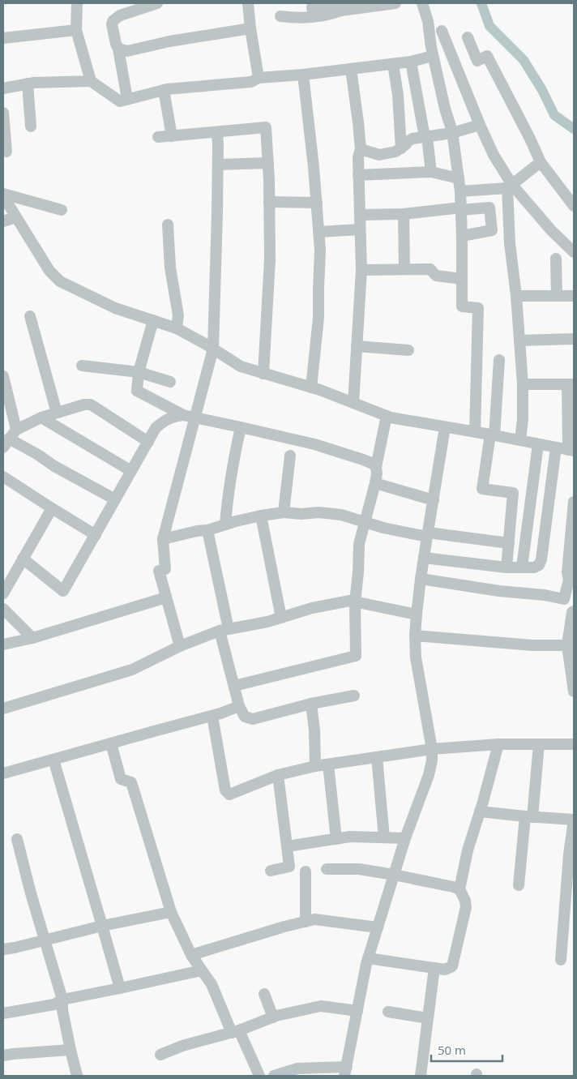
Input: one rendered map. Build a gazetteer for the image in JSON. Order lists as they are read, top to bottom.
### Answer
{
  "scale_bar": "50 m"
}
